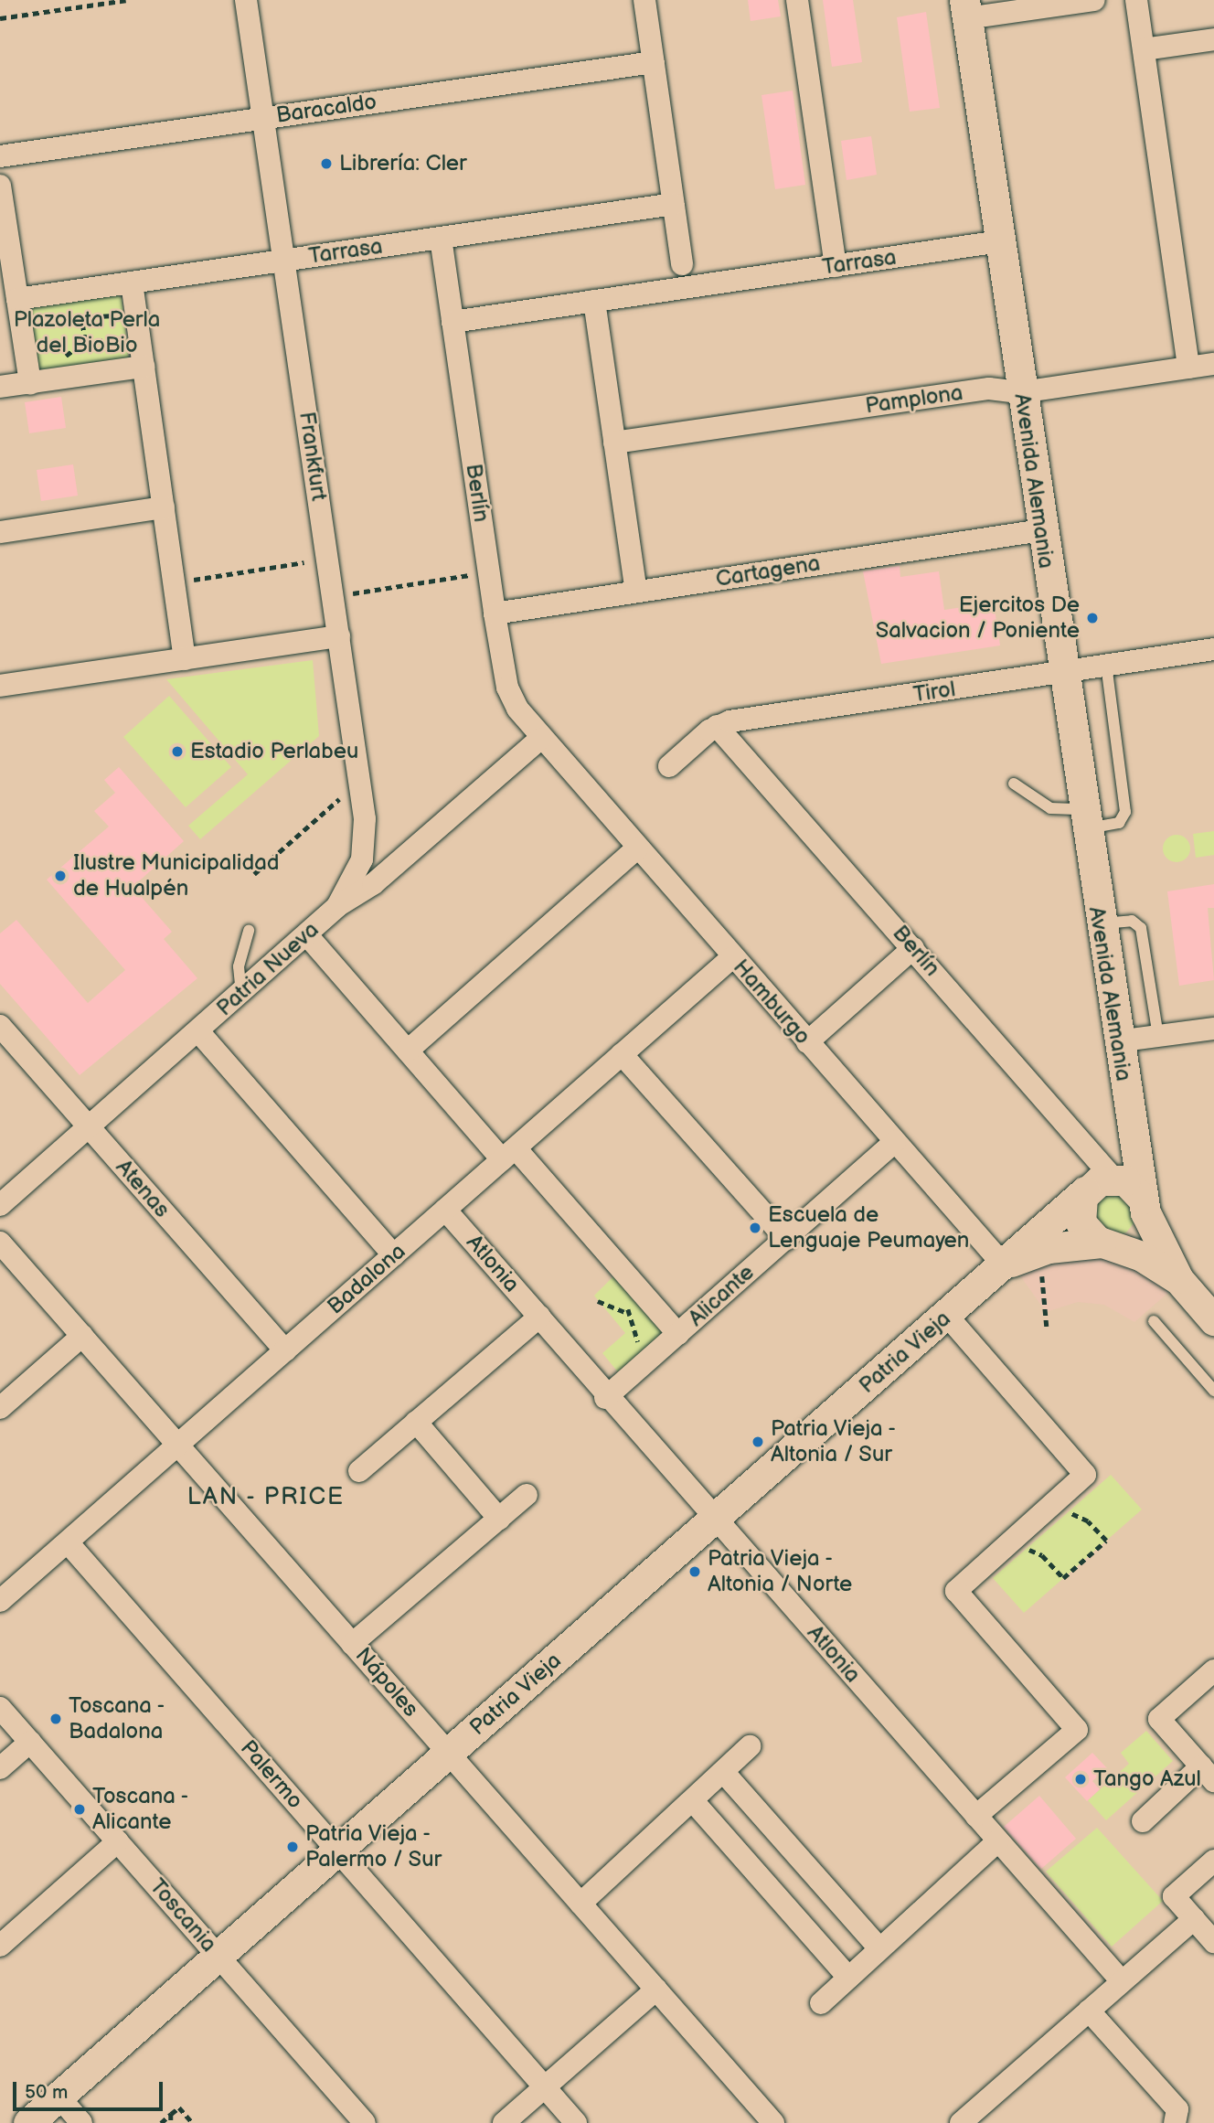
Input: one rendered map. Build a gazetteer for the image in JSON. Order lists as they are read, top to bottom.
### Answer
{
  "streets": {
    "street": [
      "Baracaldo",
      "Tarrasa",
      "Pamplona",
      "Frankfurt",
      "Avenida Alemania",
      "Berlín",
      "Cartagena",
      "Tirol",
      "Patria Nueva",
      "Hamburgo",
      "Atenas",
      "Atlonia",
      "Badalona",
      "Alicante",
      "Patria Vieja",
      "Nápoles",
      "Palermo",
      "Toscania"
    ]
  },
  "crossings": [
    ["Baracaldo", "Frankfurt"],
    ["Tarrasa", "Frankfurt"],
    ["Tarrasa", "Avenida Alemania"],
    ["Tarrasa", "Berlín"],
    ["Pamplona", "Avenida Alemania"],
    ["Frankfurt", "Patria Nueva"],
    ["Avenida Alemania", "Berlín"],
    ["Avenida Alemania", "Cartagena"],
    ["Avenida Alemania", "Tirol"],
    ["Avenida Alemania", "Patria Vieja"],
    ["Berlín", "Cartagena"],
    ["Berlín", "Tirol"],
    ["Berlín", "Patria Nueva"],
    ["Berlín", "Hamburgo"],
    ["Berlín", "Patria Vieja"],
    ["Patria Nueva", "Hamburgo"],
    ["Patria Nueva", "Atenas"],
    ["Hamburgo", "Badalona"],
    ["Hamburgo", "Alicante"],
    ["Hamburgo", "Patria Vieja"],
    ["Atenas", "Badalona"],
    ["Atlonia", "Badalona"],
    ["Atlonia", "Alicante"],
    ["Atlonia", "Patria Vieja"],
    ["Badalona", "Nápoles"],
    ["Badalona", "Palermo"],
    ["Patria Vieja", "Nápoles"],
    ["Patria Vieja", "Palermo"],
    ["Patria Vieja", "Toscania"]
  ],
  "districts": ["LAN - PRICE"],
  "parks": ["Plazoleta Perla del BioBio"],
  "places": [
    "Librería: Cler",
    "Ejercitos De Salvacion / Poniente",
    "Estadio Perlabeu",
    "Ilustre Municipalidad de Hualpén",
    "Escuela de Lenguaje Peumayen",
    "Patria Vieja - Altonia / Sur",
    "Patria Vieja - Altonia / Norte",
    "Toscana - Badalona",
    "Tango Azul",
    "Toscana - Alicante",
    "Patria Vieja - Palermo / Sur"
  ],
  "scale_bar": "50 m"
}
